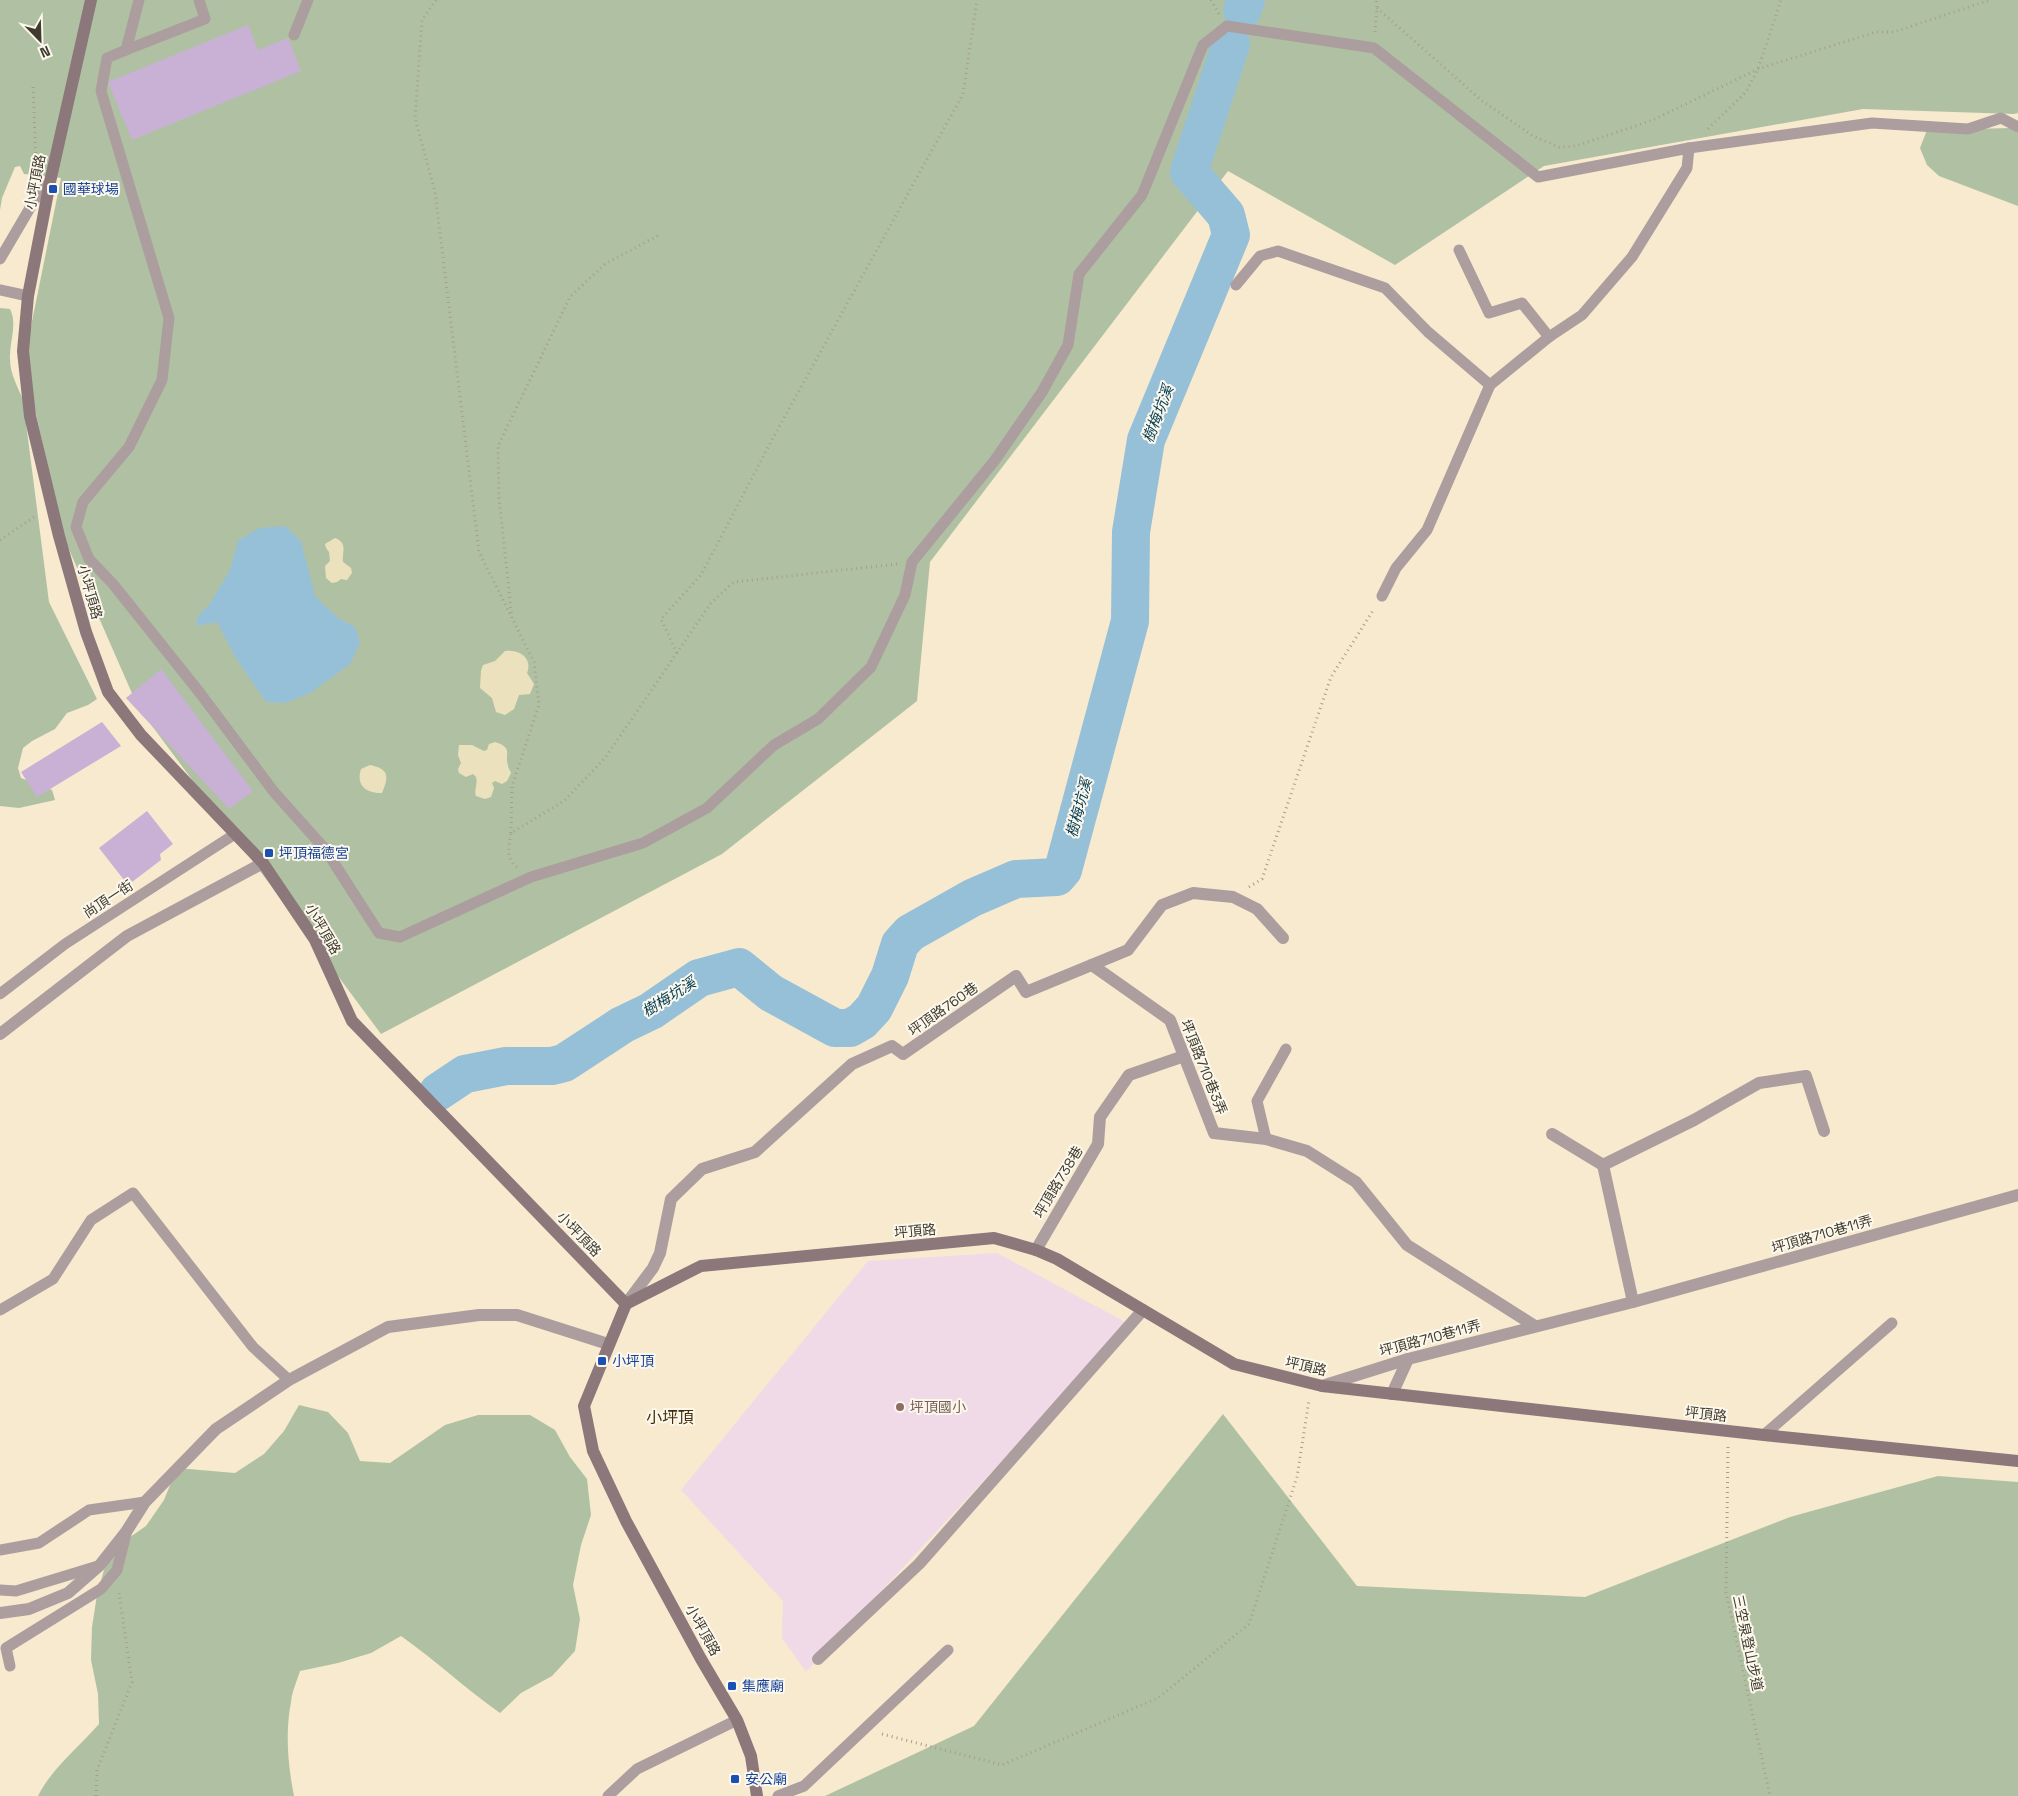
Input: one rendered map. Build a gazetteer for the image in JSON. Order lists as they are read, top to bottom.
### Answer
{
  "streets": {
    "street": [
      "小坪頂路",
      "坪頂路760巷",
      "坪頂路710巷3弄",
      "坪頂路738巷",
      "坪頂路",
      "坪頂路710巷11弄"
    ],
    "lane": ["尚頂一街"],
    "path": ["三空泉登山步道"]
  },
  "crossings": [
    ["小坪頂路", "尚頂一街"],
    ["小坪頂路", "坪頂路760巷"],
    ["小坪頂路", "坪頂路"],
    ["坪頂路760巷", "坪頂路710巷3弄"],
    ["坪頂路760巷", "坪頂路"],
    ["坪頂路710巷3弄", "坪頂路738巷"],
    ["坪頂路710巷3弄", "坪頂路710巷11弄"],
    ["坪頂路738巷", "坪頂路"],
    ["坪頂路", "坪頂路710巷11弄"],
    ["坪頂路", "三空泉登山步道"]
  ],
  "districts": ["小坪頂"],
  "water": ["樹梅坑溪"],
  "places": {
    "transit": [
      "國華球場",
      "坪頂福德宮",
      "小坪頂",
      "集應廟",
      "安公廟"
    ],
    "other": ["坪頂國小"]
  },
  "north": "bottom right"
}
